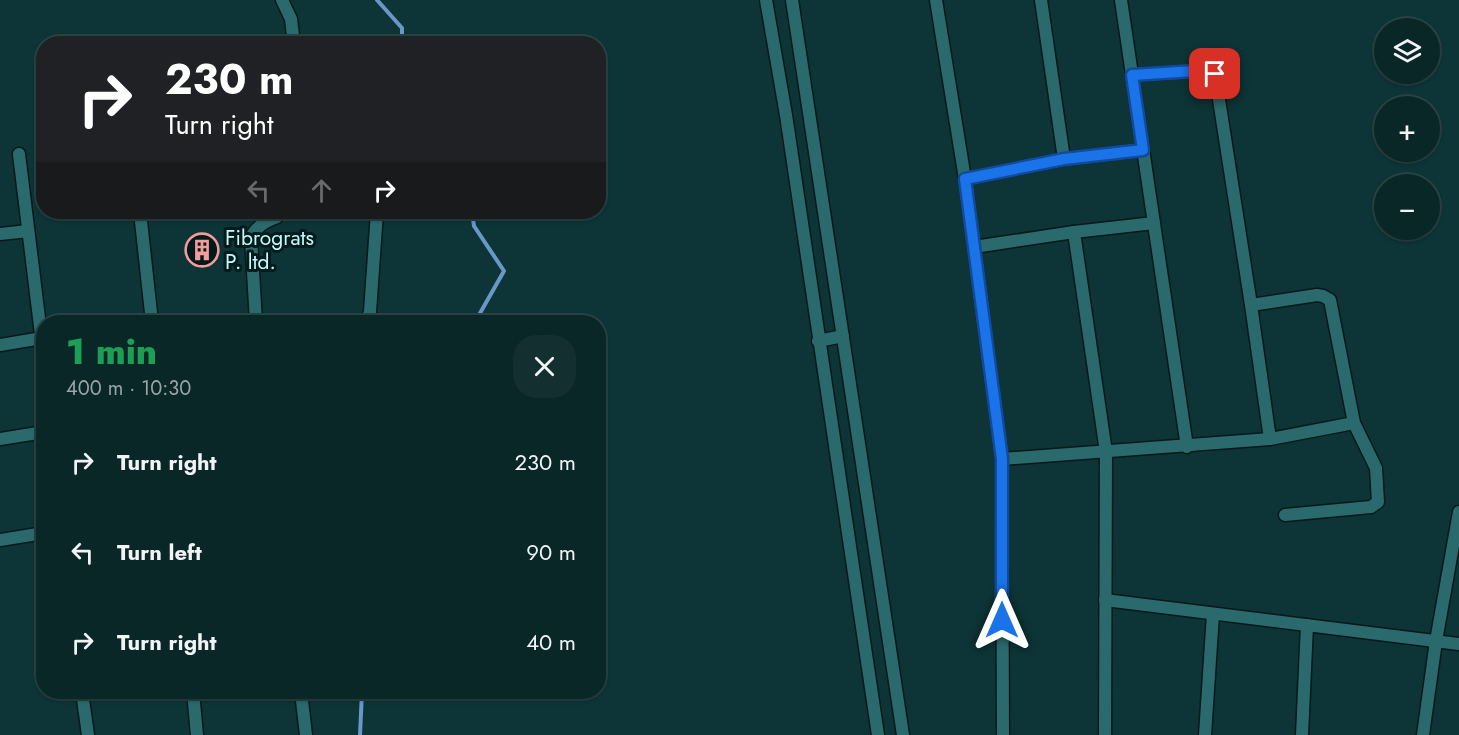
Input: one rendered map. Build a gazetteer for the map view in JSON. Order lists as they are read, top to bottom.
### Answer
{
  "places": {
    "building": ["Fibrograts P. ltd."]
  },
  "page": {
    "map_buttons": ["+", "−"],
    "turn": ["230 m", "Turn right"],
    "heading": ["1 min", "400 m · 10:30"],
    "list": [
      {
        "name": "Turn right",
        "value": "230 m"
      },
      {
        "name": "Turn left",
        "value": "90 m"
      },
      {
        "name": "Turn right",
        "value": "40 m"
      }
    ]
  }
}
